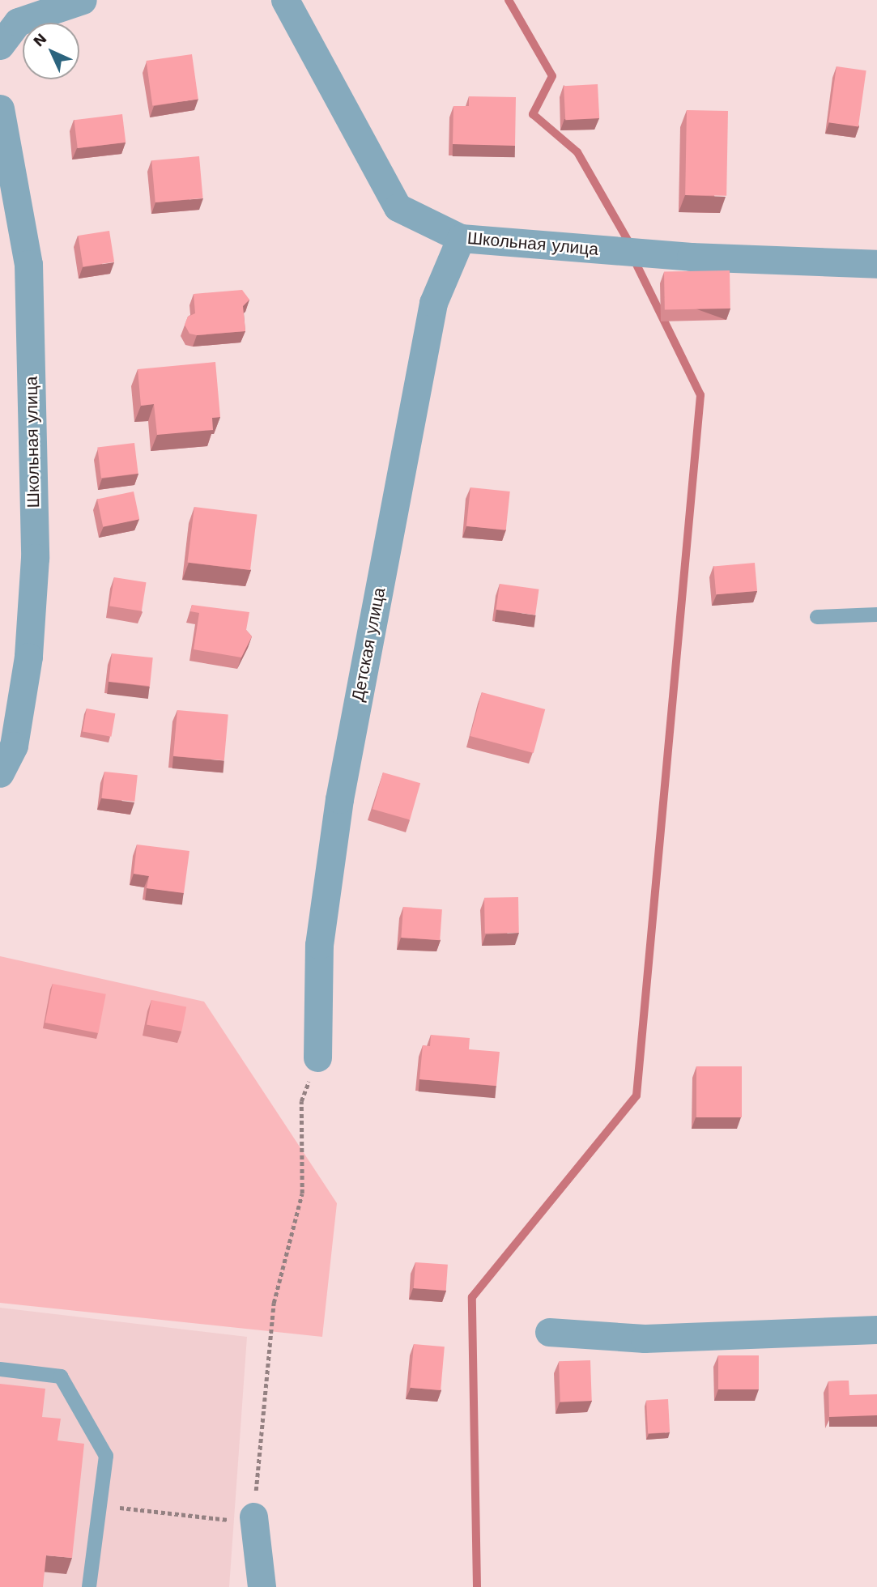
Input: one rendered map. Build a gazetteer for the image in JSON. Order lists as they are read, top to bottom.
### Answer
{
  "streets": {
    "street": ["Школьная улица", "Детская улица"]
  },
  "crossings": [
    ["Школьная улица", "Детская улица"]
  ],
  "north": "top left"
}
